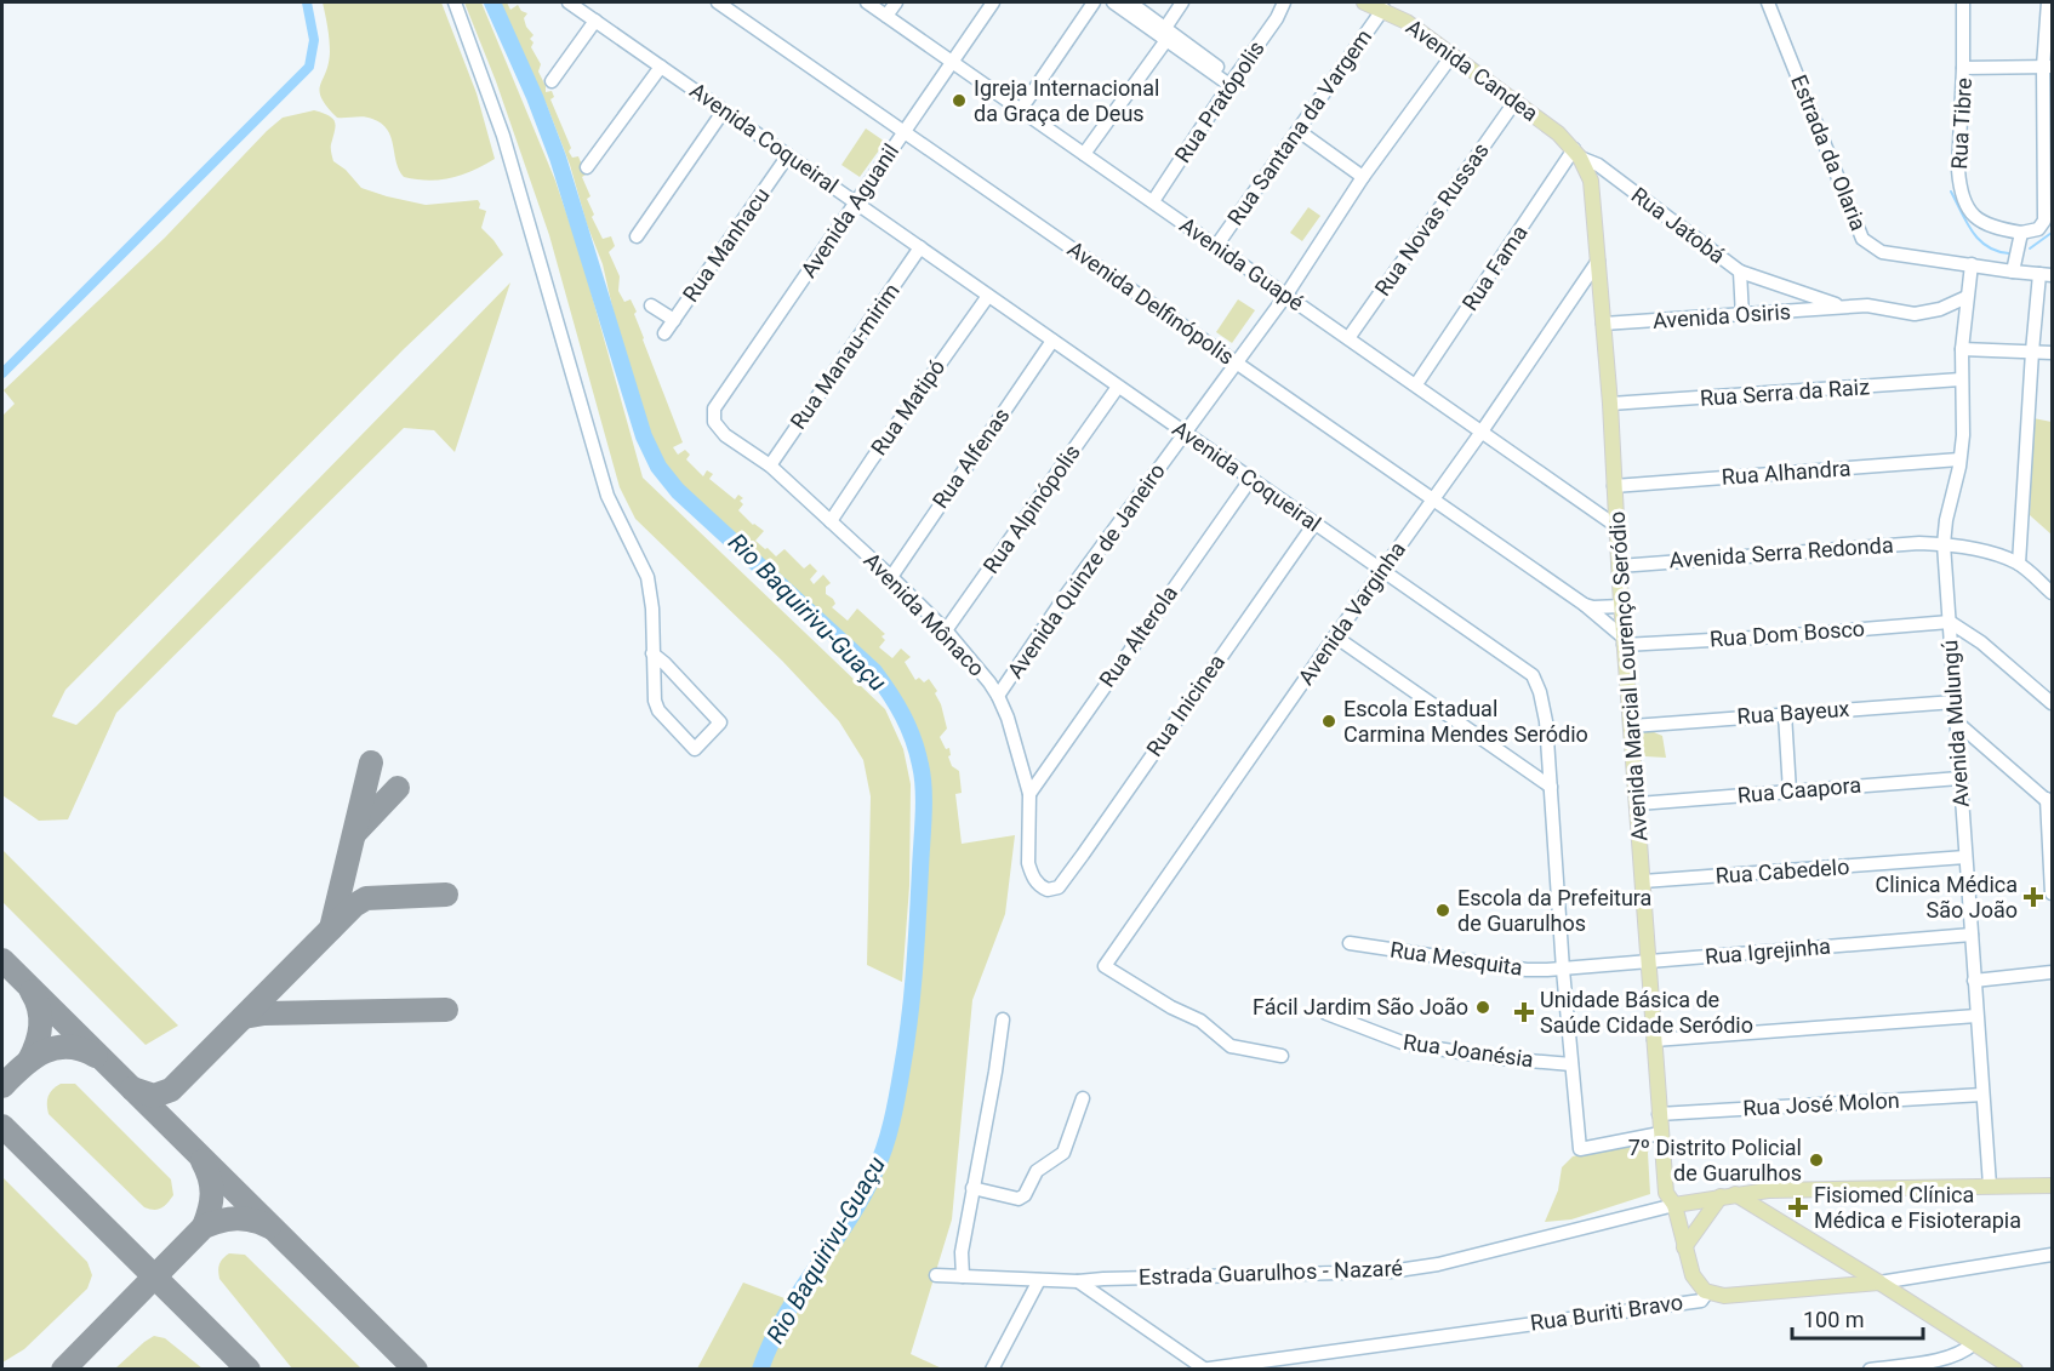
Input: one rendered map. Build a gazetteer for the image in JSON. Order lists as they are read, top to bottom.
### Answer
{
  "streets": {
    "main road": ["Avenida Candea", "Avenida Marcial Lourenço Seródio", "Rua Buriti Bravo"],
    "street": [
      "Rua Pratópolis",
      "Rua Tibre",
      "Rua Santana da Vargem",
      "Avenida Coqueiral",
      "Estrada da Olaria",
      "Avenida Aguanil",
      "Rua Novas Russas",
      "Rua Jatobá",
      "Rua Manhacu",
      "Avenida Guapé",
      "Rua Fama",
      "Avenida Delfinópolis",
      "Avenida Osiris",
      "Rua Manau-mirim",
      "Rua Serra da Raiz",
      "Rua Matipó",
      "Rua Alfenas",
      "Rua Alhandra",
      "Rua Alpinópolis",
      "Avenida Serra Redonda",
      "Avenida Quinze de Janeiro",
      "Avenida Varginha",
      "Avenida Mônaco",
      "Rua Dom Bosco",
      "Rua Alterola",
      "Rua Inicinea",
      "Rua Bayeux",
      "Avenida Mulungú",
      "Rua Caapora",
      "Rua Cabedelo",
      "Rua Igrejinha",
      "Rua Mesquita",
      "Rua Joanésia",
      "Rua José Molon",
      "Estrada Guarulhos - Nazaré"
    ]
  },
  "crossings": [
    ["Avenida Candea", "Rua Santana da Vargem"],
    ["Avenida Candea", "Rua Novas Russas"],
    ["Avenida Candea", "Rua Jatobá"],
    ["Avenida Candea", "Rua Fama"],
    ["Avenida Candea", "Avenida Quinze de Janeiro"],
    ["Avenida Candea", "Avenida Marcial Lourenço Seródio"],
    ["Rua Pratópolis", "Avenida Guapé"],
    ["Rua Santana da Vargem", "Avenida Guapé"],
    ["Avenida Coqueiral", "Avenida Aguanil"],
    ["Avenida Coqueiral", "Rua Manhacu"],
    ["Avenida Coqueiral", "Rua Manau-mirim"],
    ["Avenida Coqueiral", "Rua Matipó"],
    ["Avenida Coqueiral", "Rua Alfenas"],
    ["Avenida Coqueiral", "Rua Alpinópolis"],
    ["Avenida Coqueiral", "Avenida Quinze de Janeiro"],
    ["Avenida Coqueiral", "Avenida Varginha"],
    ["Avenida Coqueiral", "Rua Alterola"],
    ["Avenida Coqueiral", "Avenida Marcial Lourenço Seródio"],
    ["Avenida Coqueiral", "Rua Inicinea"],
    ["Avenida Coqueiral", "Rua Igrejinha"],
    ["Avenida Coqueiral", "Rua Mesquita"],
    ["Avenida Coqueiral", "Rua Joanésia"],
    ["Estrada da Olaria", "Avenida Mulungú"],
    ["Avenida Aguanil", "Avenida Guapé"],
    ["Avenida Aguanil", "Avenida Delfinópolis"],
    ["Avenida Aguanil", "Avenida Mônaco"],
    ["Rua Novas Russas", "Avenida Guapé"],
    ["Rua Jatobá", "Rua Fama"],
    ["Rua Jatobá", "Avenida Osiris"],
    ["Rua Jatobá", "Avenida Marcial Lourenço Seródio"],
    ["Avenida Guapé", "Rua Fama"],
    ["Avenida Guapé", "Avenida Quinze de Janeiro"],
    ["Avenida Guapé", "Avenida Varginha"],
    ["Avenida Guapé", "Avenida Marcial Lourenço Seródio"],
    ["Rua Fama", "Avenida Marcial Lourenço Seródio"],
    ["Avenida Delfinópolis", "Avenida Quinze de Janeiro"],
    ["Avenida Delfinópolis", "Avenida Varginha"],
    ["Avenida Delfinópolis", "Rua Dom Bosco"],
    ["Avenida Delfinópolis", "Avenida Marcial Lourenço Seródio"],
    ["Avenida Osiris", "Avenida Marcial Lourenço Seródio"],
    ["Avenida Osiris", "Avenida Mulungú"],
    ["Rua Manau-mirim", "Avenida Mônaco"],
    ["Rua Serra da Raiz", "Avenida Marcial Lourenço Seródio"],
    ["Rua Serra da Raiz", "Avenida Mulungú"],
    ["Rua Matipó", "Avenida Mônaco"],
    ["Rua Alfenas", "Avenida Mônaco"],
    ["Rua Alhandra", "Avenida Marcial Lourenço Seródio"],
    ["Rua Alhandra", "Avenida Mulungú"],
    ["Rua Alpinópolis", "Avenida Mônaco"],
    ["Avenida Serra Redonda", "Avenida Marcial Lourenço Seródio"],
    ["Avenida Serra Redonda", "Avenida Mulungú"],
    ["Avenida Quinze de Janeiro", "Avenida Mônaco"],
    ["Avenida Varginha", "Avenida Marcial Lourenço Seródio"],
    ["Avenida Mônaco", "Rua Alterola"],
    ["Avenida Mônaco", "Rua Inicinea"],
    ["Rua Dom Bosco", "Avenida Marcial Lourenço Seródio"],
    ["Rua Dom Bosco", "Avenida Mulungú"],
    ["Avenida Marcial Lourenço Seródio", "Rua Bayeux"],
    ["Avenida Marcial Lourenço Seródio", "Rua Caapora"],
    ["Avenida Marcial Lourenço Seródio", "Rua Cabedelo"],
    ["Avenida Marcial Lourenço Seródio", "Rua Igrejinha"],
    ["Avenida Marcial Lourenço Seródio", "Rua José Molon"],
    ["Avenida Marcial Lourenço Seródio", "Estrada Guarulhos - Nazaré"],
    ["Avenida Marcial Lourenço Seródio", "Rua Buriti Bravo"],
    ["Rua Bayeux", "Avenida Mulungú"],
    ["Avenida Mulungú", "Rua Caapora"],
    ["Avenida Mulungú", "Rua Cabedelo"],
    ["Avenida Mulungú", "Rua Igrejinha"],
    ["Avenida Mulungú", "Rua José Molon"],
    ["Rua Igrejinha", "Rua Mesquita"]
  ],
  "water": ["Rio Baquirivu-Guaçu"],
  "places": {
    "other": [
      "Igreja Internacional da Graça de Deus",
      "Escola Estadual Carmina Mendes Seródio",
      "Escola da Prefeitura de Guarulhos",
      "Fácil Jardim São João",
      "7º Distrito Policial de Guarulhos"
    ],
    "health": ["Clinica Médica São João", "Unidade Básica de Saúde Cidade Seródio", "Fisiomed Clínica Médica e Fisioterapia"]
  },
  "scale_bar": "100 m"
}
